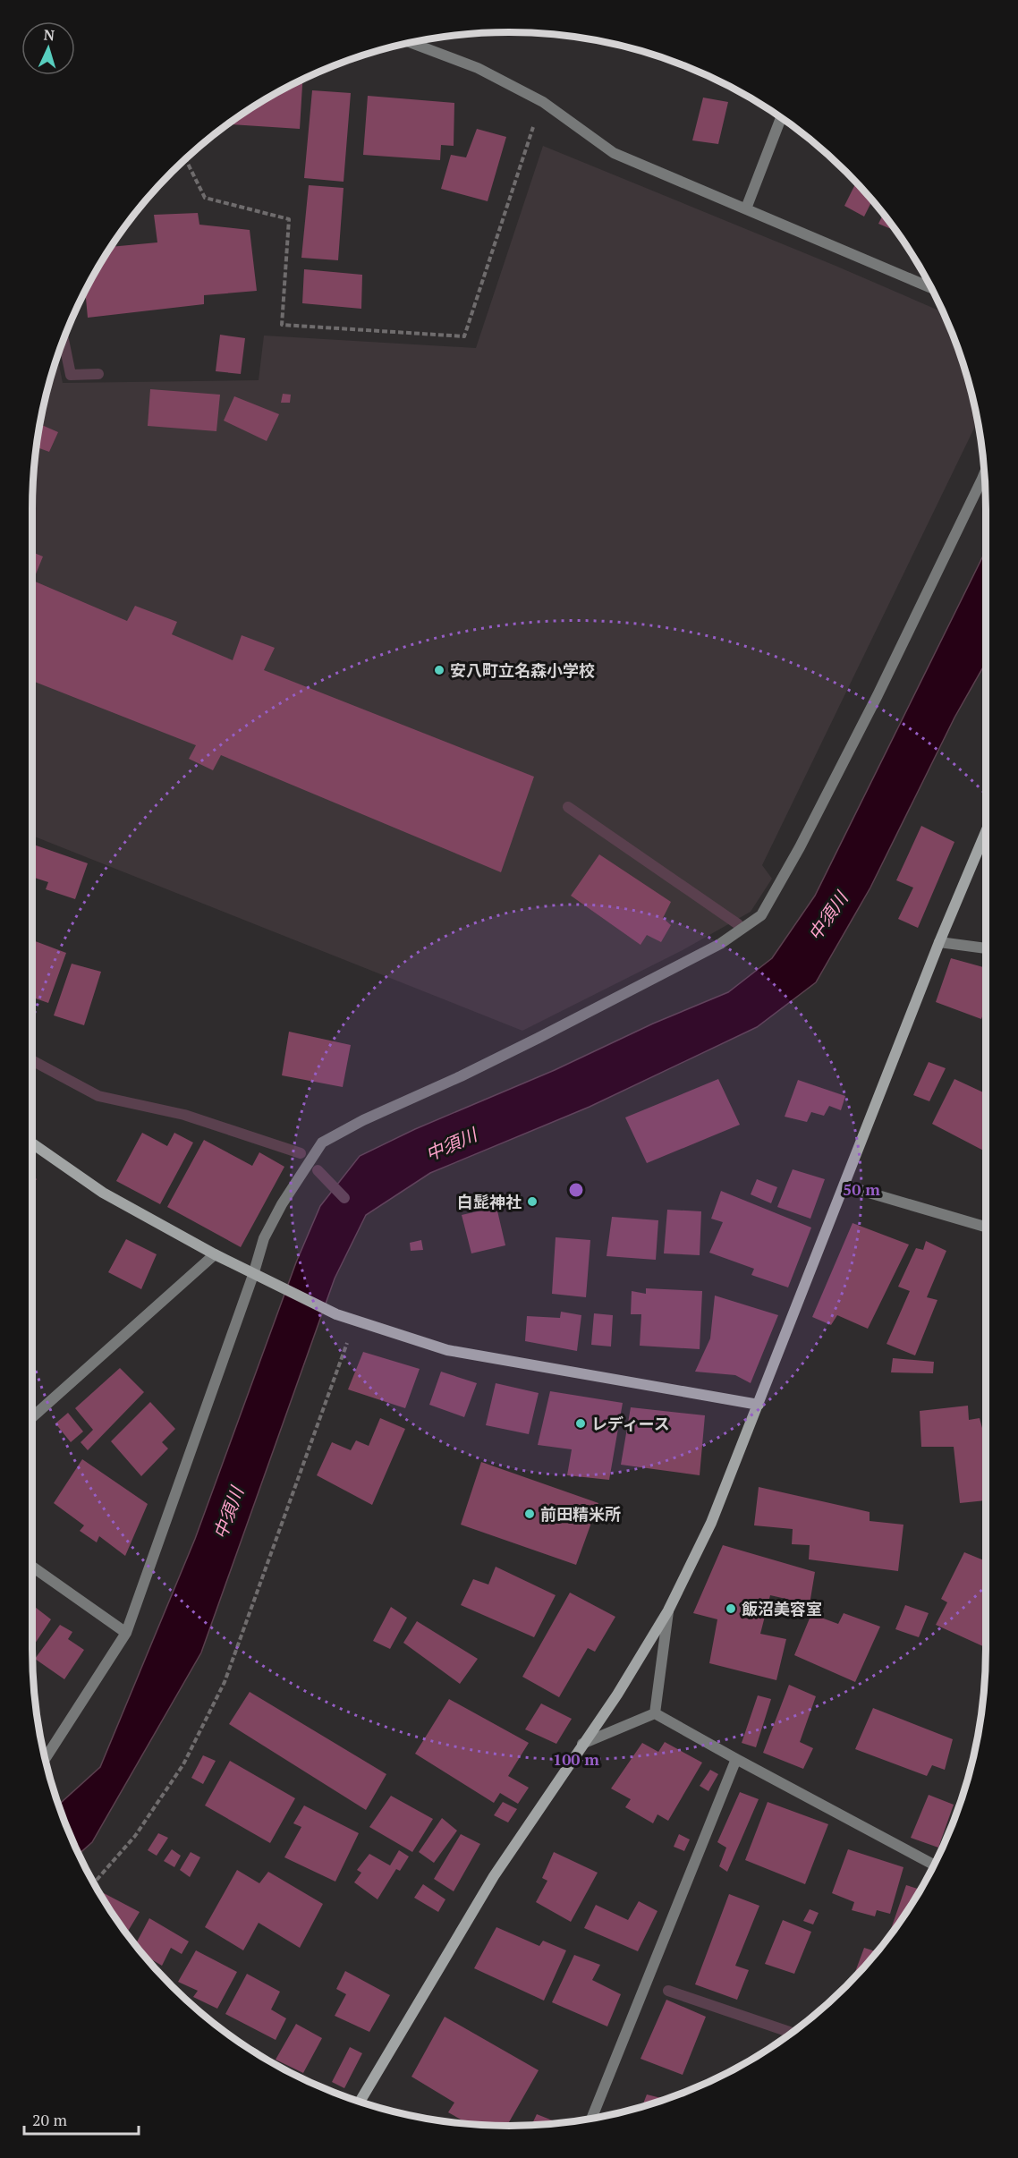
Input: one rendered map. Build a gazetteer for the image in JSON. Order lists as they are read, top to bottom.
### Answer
{
  "water": ["中須川"],
  "places": [
    "安八町立名森小学校",
    "白髭神社",
    "レディース",
    "前田精米所",
    "飯沼美容室"
  ],
  "scale_bar": "20 m",
  "north": "top",
  "rings": ["50 m", "100 m"]
}
